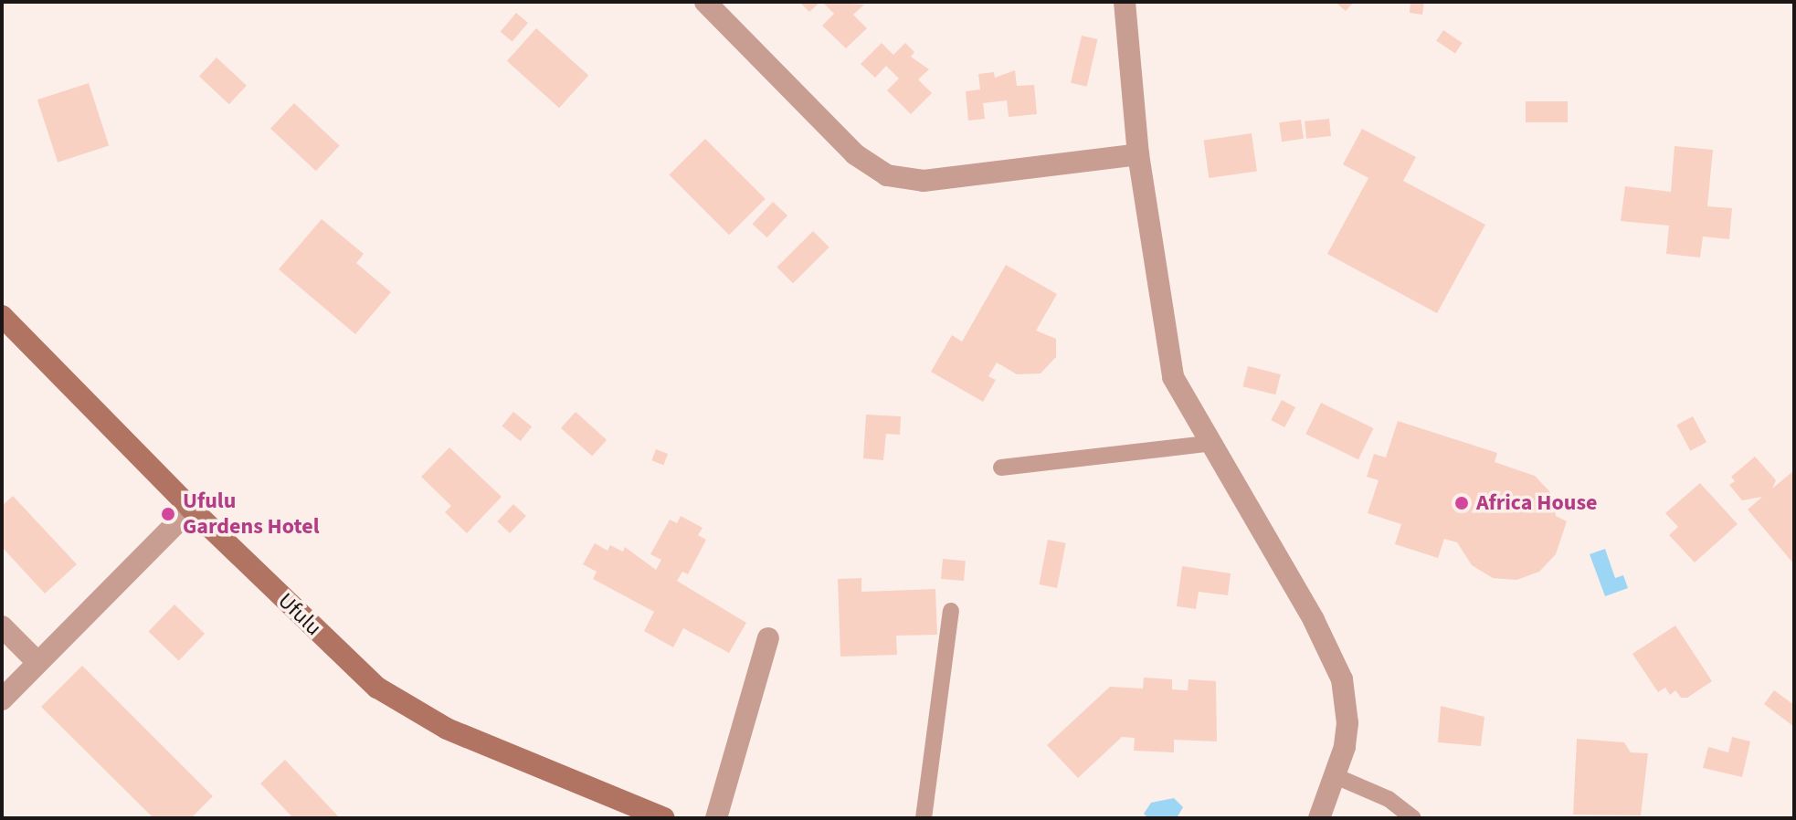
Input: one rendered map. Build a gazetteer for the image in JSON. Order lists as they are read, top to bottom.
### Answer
{
  "streets": {
    "street": ["Ufulu"]
  },
  "places": ["Africa House", "Ufulu Gardens Hotel"]
}
